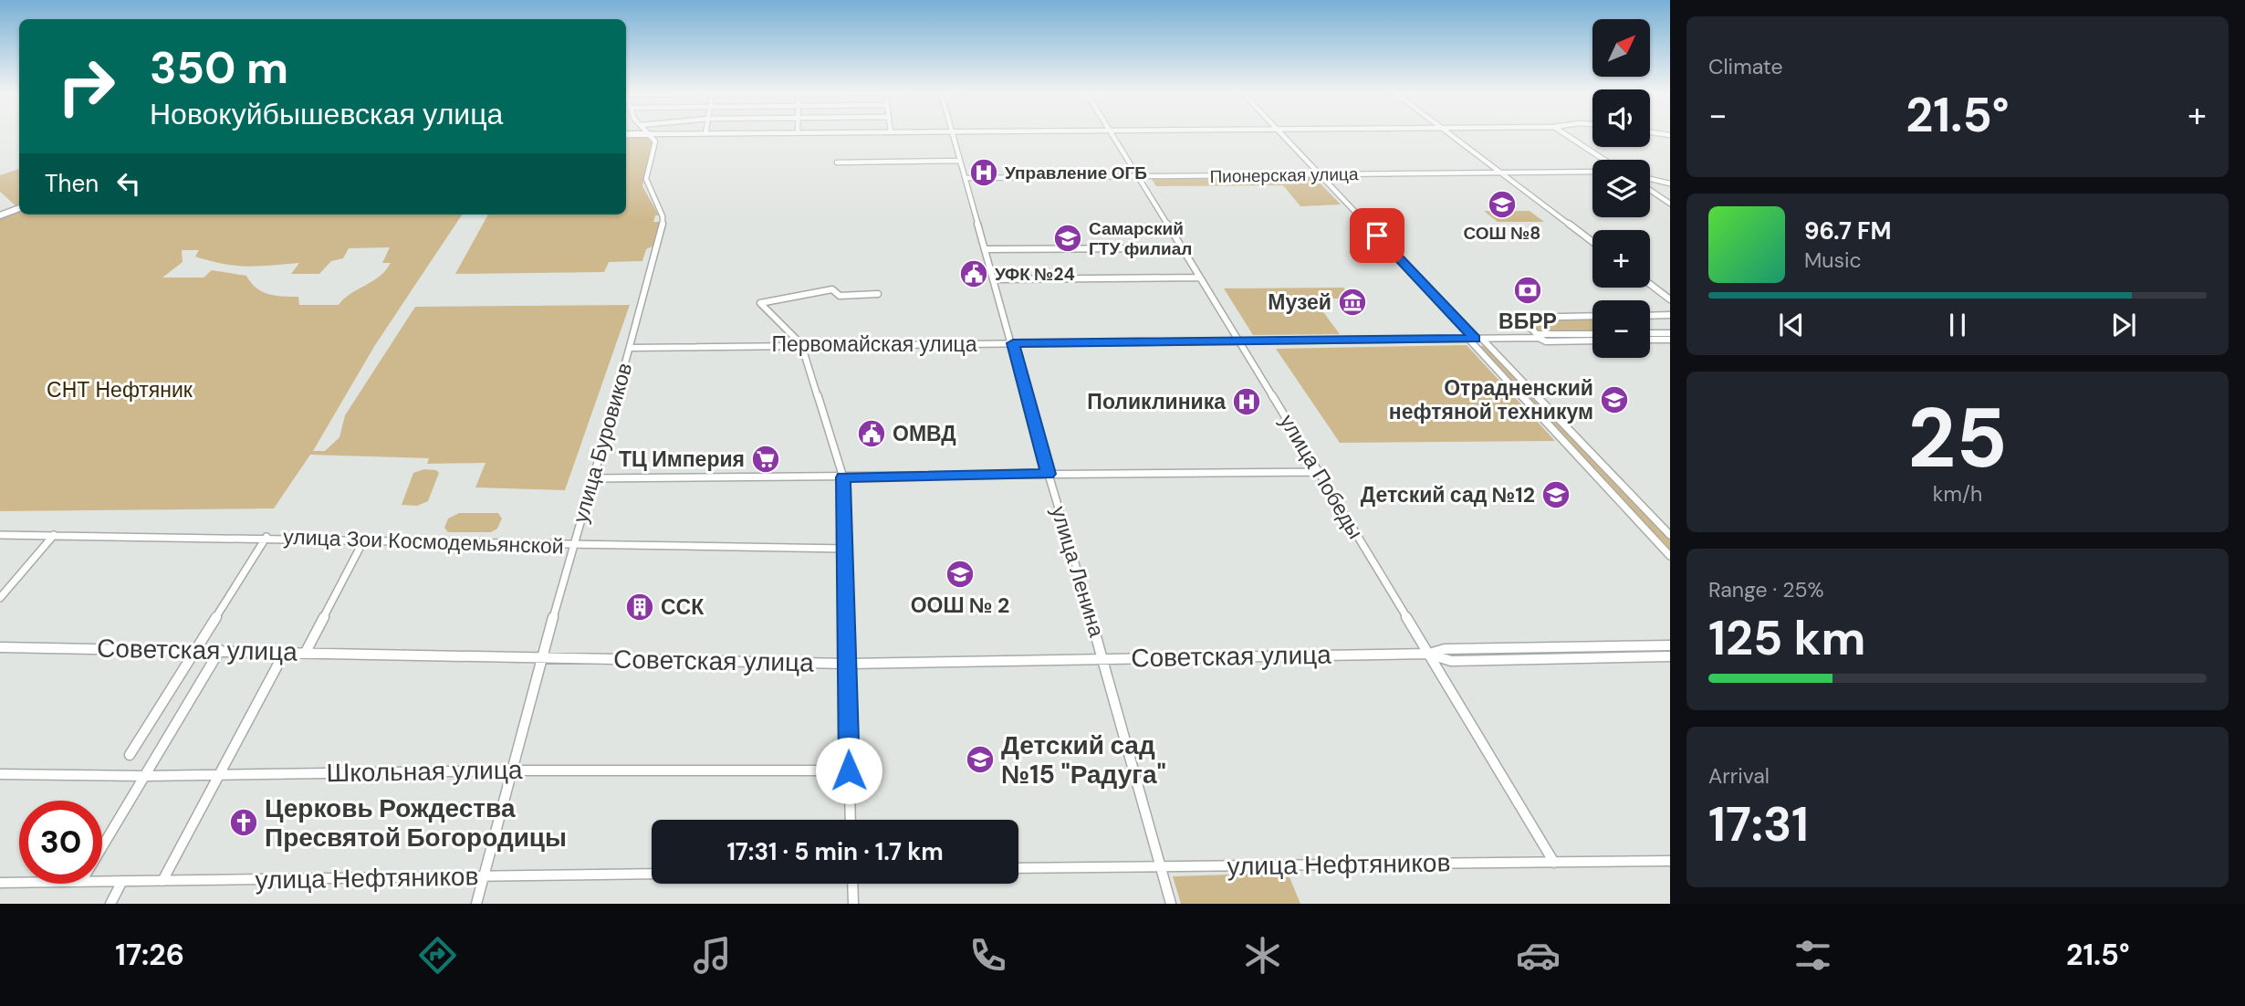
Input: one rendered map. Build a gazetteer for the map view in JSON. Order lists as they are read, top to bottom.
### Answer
{
  "streets": {
    "street": [
      "Пионерская улица",
      "Первомайская улица",
      "улица Буровиков",
      "улица Победы",
      "улица Зои Космодемьянской",
      "улица Ленина",
      "Советская улица",
      "Школьная улица",
      "улица Нефтяников"
    ]
  },
  "crossings": [
    ["Пионерская улица", "улица Победы"],
    ["Пионерская улица", "улица Ленина"],
    ["Первомайская улица", "улица Буровиков"],
    ["Первомайская улица", "улица Победы"],
    ["Первомайская улица", "улица Ленина"],
    ["улица Буровиков", "улица Зои Космодемьянской"],
    ["улица Буровиков", "Советская улица"],
    ["улица Буровиков", "Школьная улица"],
    ["улица Буровиков", "улица Нефтяников"],
    ["улица Победы", "Советская улица"],
    ["улица Победы", "улица Нефтяников"],
    ["улица Ленина", "Советская улица"],
    ["улица Ленина", "улица Нефтяников"]
  ],
  "parks": ["СНТ Нефтяник"],
  "places": {
    "hospital": ["Управление ОГБ", "Поликлиника"],
    "school or university": [
      "СОШ №8",
      "Самарский ГТУ филиал",
      "Отрадненский нефтяной техникум",
      "Детский сад №12",
      "ООШ № 2",
      "Детский сад №15 \"Радуга\""
    ],
    "public building": ["УФК №24", "ОМВД"],
    "bank": ["ВБРР"],
    "museum": ["Музей"],
    "supermarket": ["ТЦ Империя"],
    "building": ["ССК"],
    "church": ["Церковь Рождества Пресвятой Богородицы"]
  },
  "north": "top right",
  "page": {
    "tile": [
      "Climate",
      ["25", "km/h"],
      ["Range · 25%", "125 km"],
      ["Arrival", "17:31"]
    ],
    "map_buttons": ["+", "−"],
    "turn": ["350 m", "Новокуйбышевская улица"],
    "heat": ["−", "21.5°", "+"],
    "then": "Then",
    "song": ["96.7 FM", "Music"],
    "limit": "30",
    "trip": "17:31 · 5 min · 1.7 km",
    "tabs": ["17:26", "21.5°"]
  }
}
